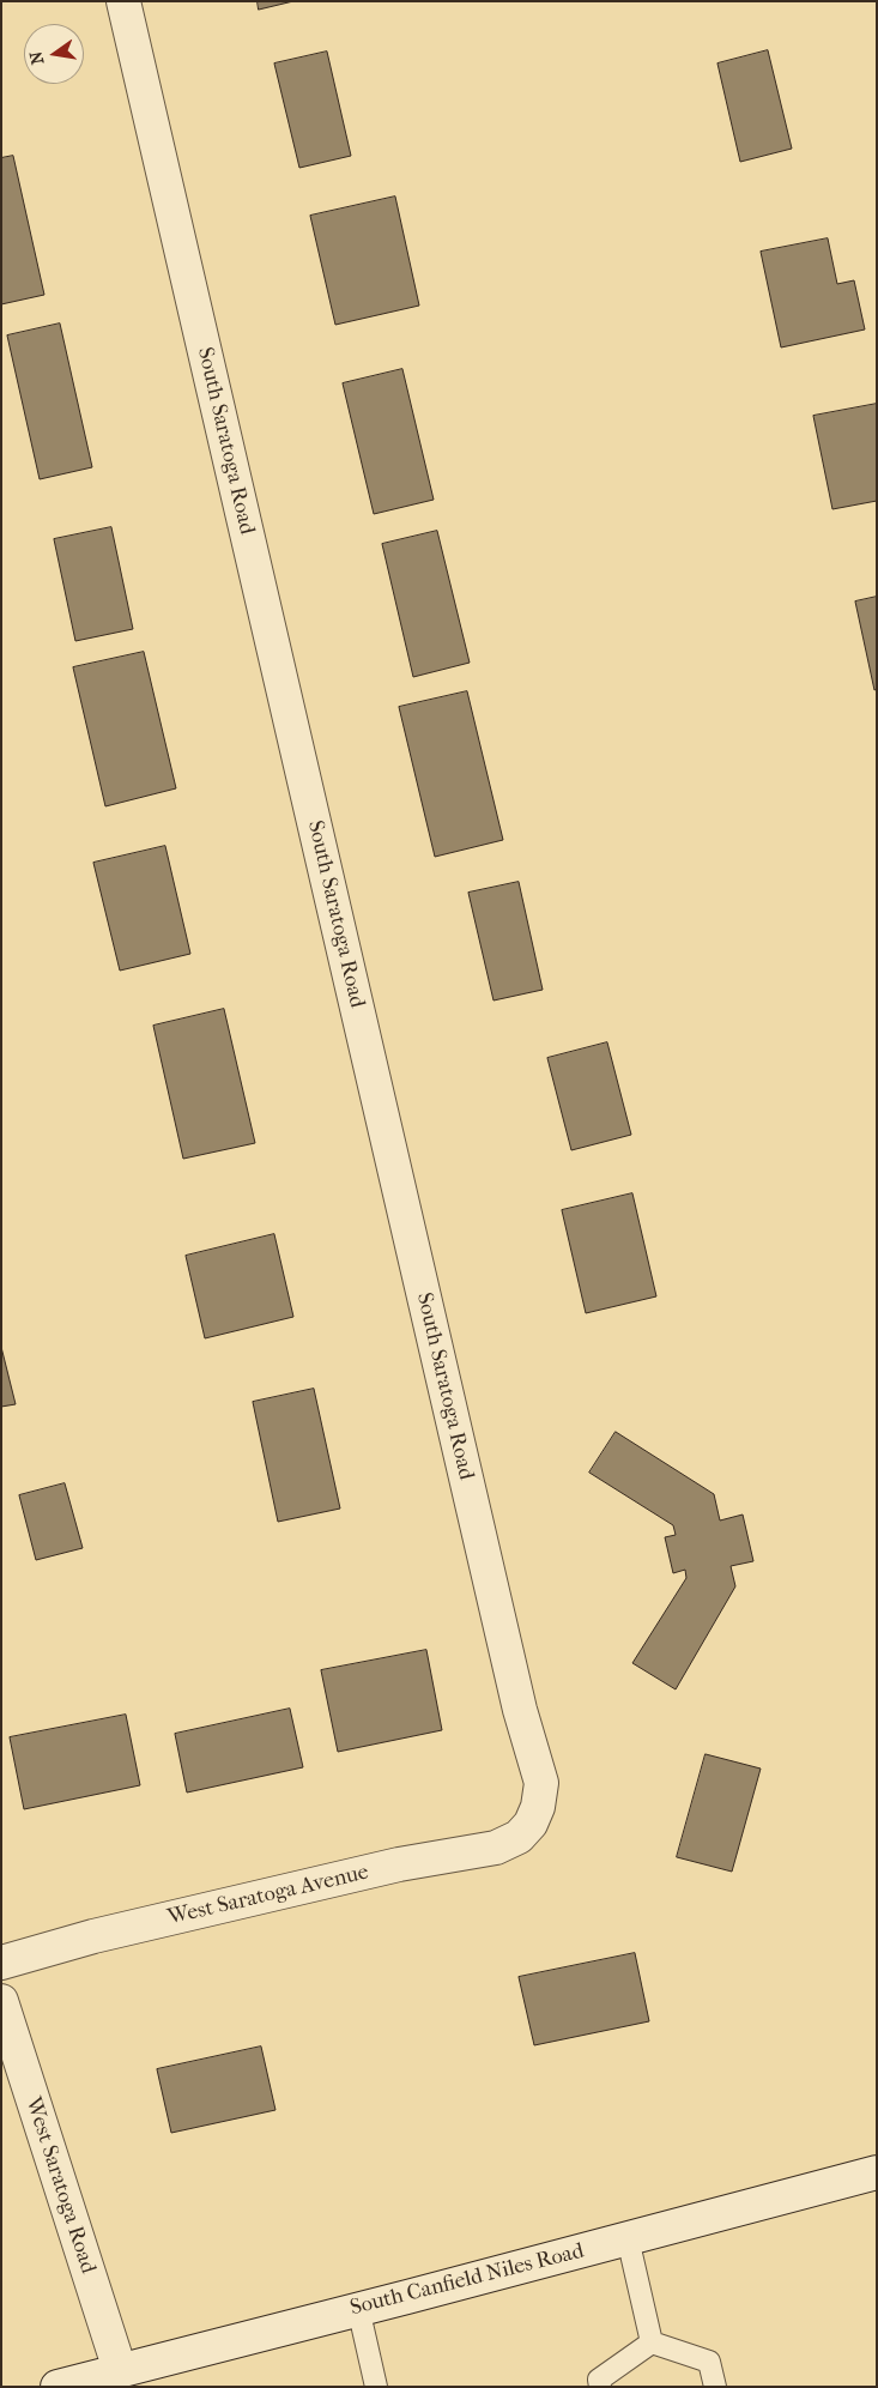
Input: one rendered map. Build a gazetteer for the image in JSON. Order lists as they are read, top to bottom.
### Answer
{
  "streets": {
    "street": [
      "South Saratoga Road",
      "West Saratoga Avenue",
      "West Saratoga Road",
      "South Canfield Niles Road"
    ]
  },
  "crossings": [
    ["South Saratoga Road", "West Saratoga Avenue"],
    ["West Saratoga Road", "South Canfield Niles Road"]
  ],
  "north": "left"
}
